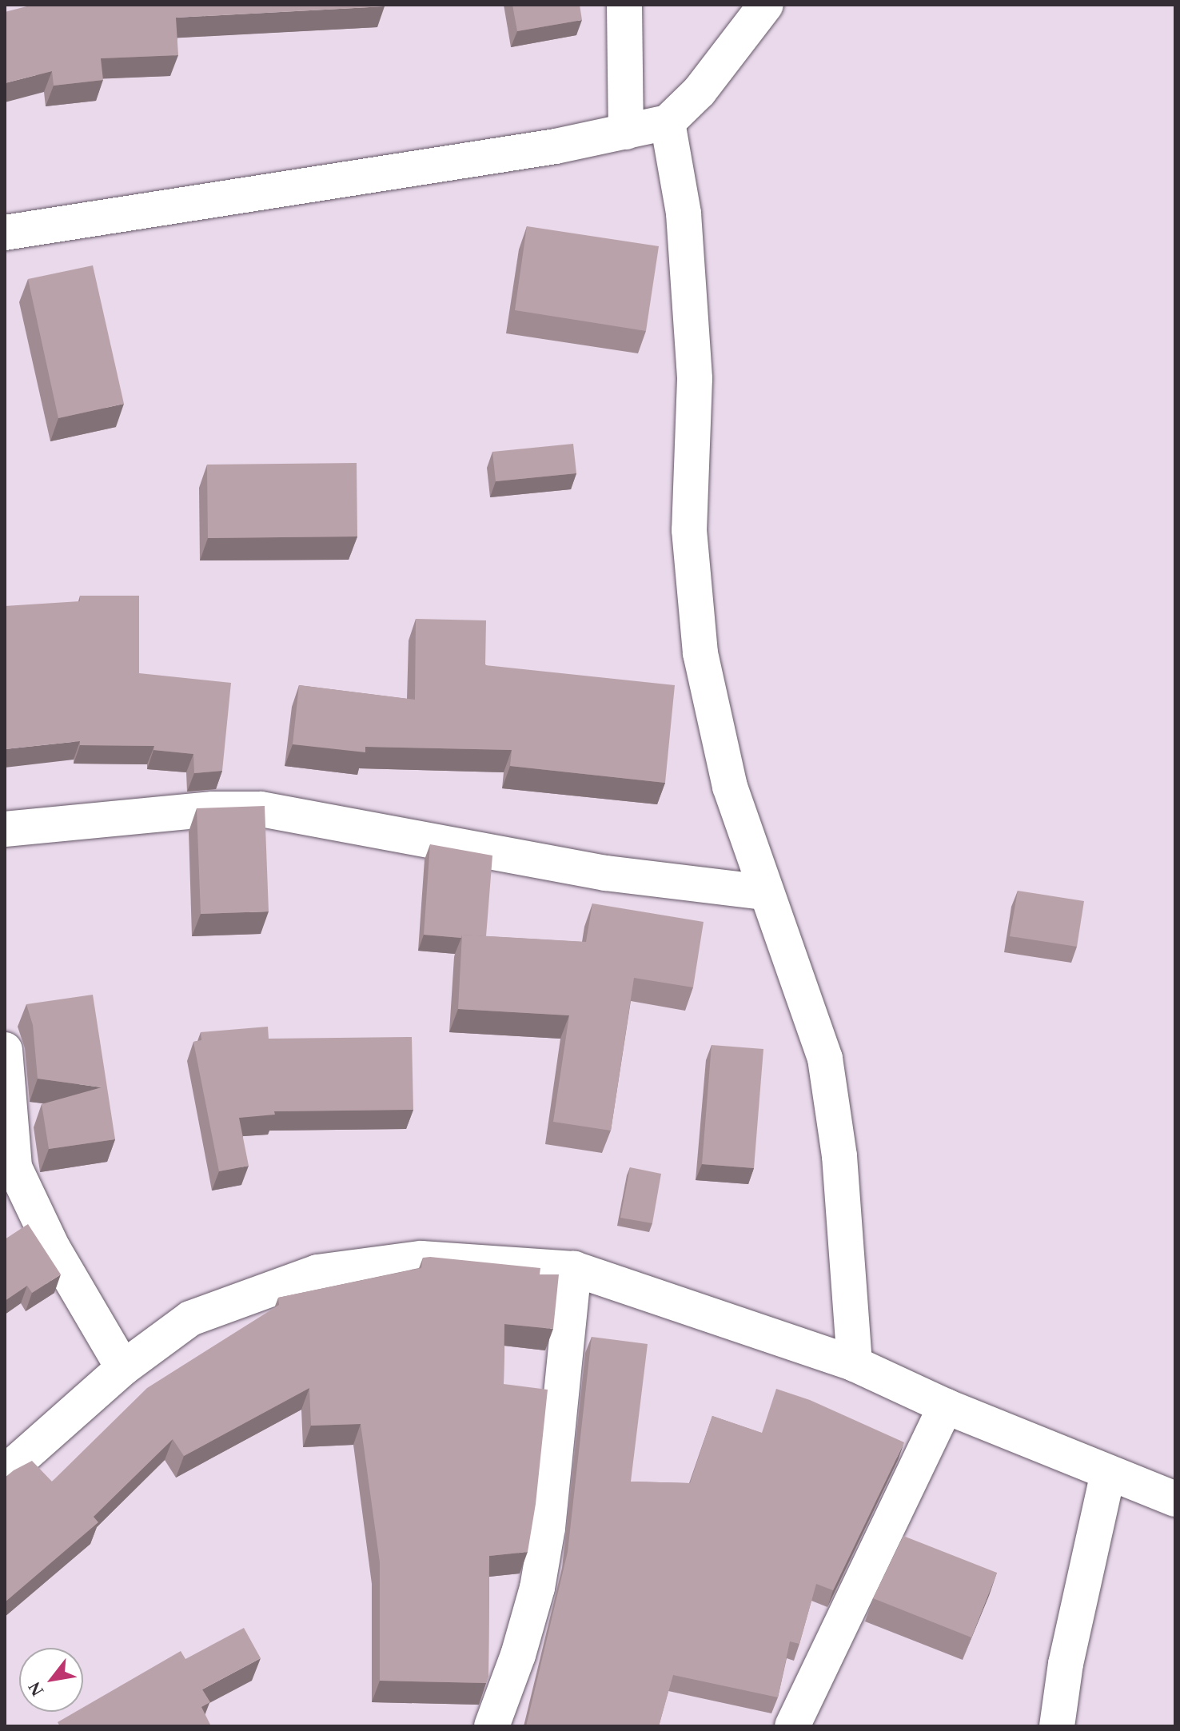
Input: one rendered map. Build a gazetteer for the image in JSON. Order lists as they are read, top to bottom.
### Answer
{
  "north": "bottom left"
}
